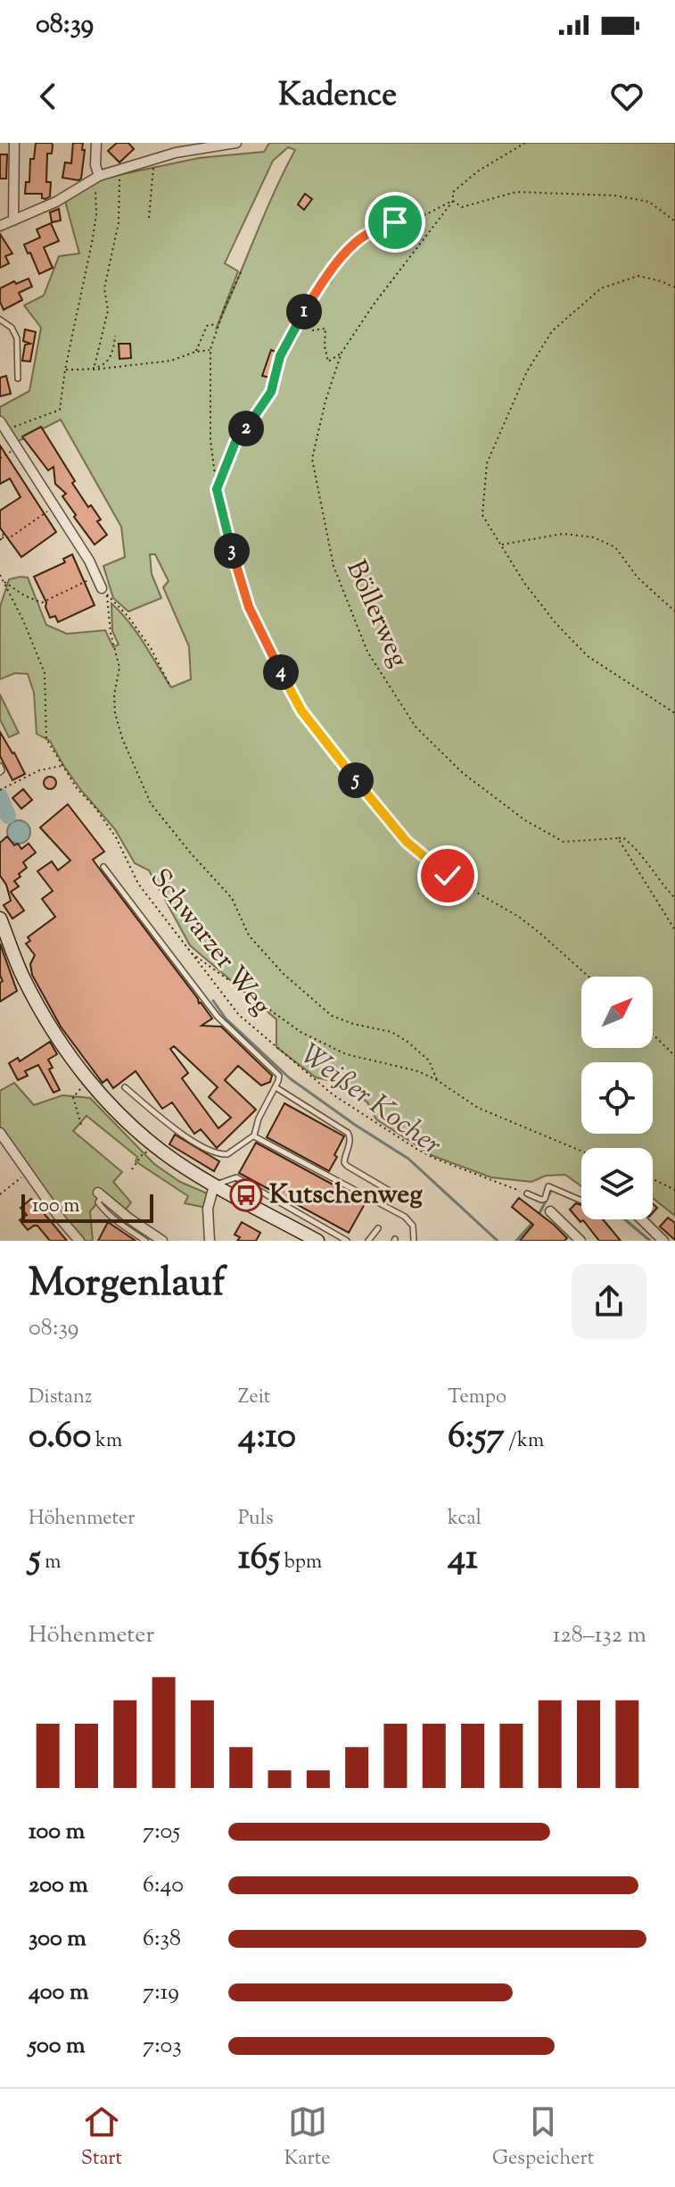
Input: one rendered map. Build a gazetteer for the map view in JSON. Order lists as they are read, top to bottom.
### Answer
{
  "streets": {
    "path": ["Böllerweg", "Schwarzer Weg"]
  },
  "water": ["Weißer Kocher"],
  "places": {
    "bus stop": ["Kutschenweg"]
  },
  "scale_bar": "100 m",
  "north": "top right",
  "page": {
    "status": "08:39",
    "header": "Kadence",
    "pins": [
      "1",
      "2",
      "3",
      "4",
      "5"
    ],
    "scale": "100 m",
    "heading": ["Morgenlauf", "08:39"],
    "stats": [
      ["Distanz", "0.60 km"],
      ["Zeit", "4:10"],
      ["Tempo", "6:57 /km"],
      ["Höhenmeter", "5 m"],
      ["Puls", "165 bpm"],
      ["kcal", "41"]
    ],
    "chart": ["Höhenmeter", "128–132 m"],
    "list": [
      {
        "name": "100 m",
        "note": "7:05"
      },
      {
        "name": "200 m",
        "note": "6:40"
      },
      {
        "name": "300 m",
        "note": "6:38"
      },
      {
        "name": "400 m",
        "note": "7:19"
      },
      {
        "name": "500 m",
        "note": "7:03"
      }
    ],
    "tabs": ["Start", "Karte", "Gespeichert"]
  }
}
